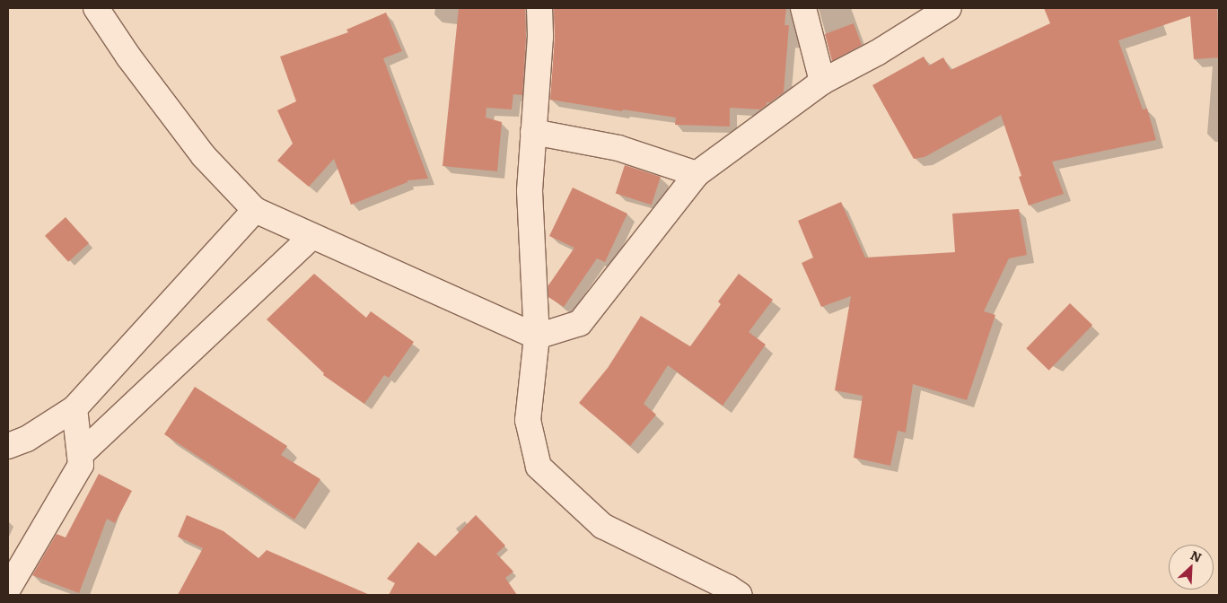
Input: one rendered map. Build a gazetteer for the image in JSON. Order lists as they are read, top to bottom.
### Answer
{
  "north": "top right"
}
